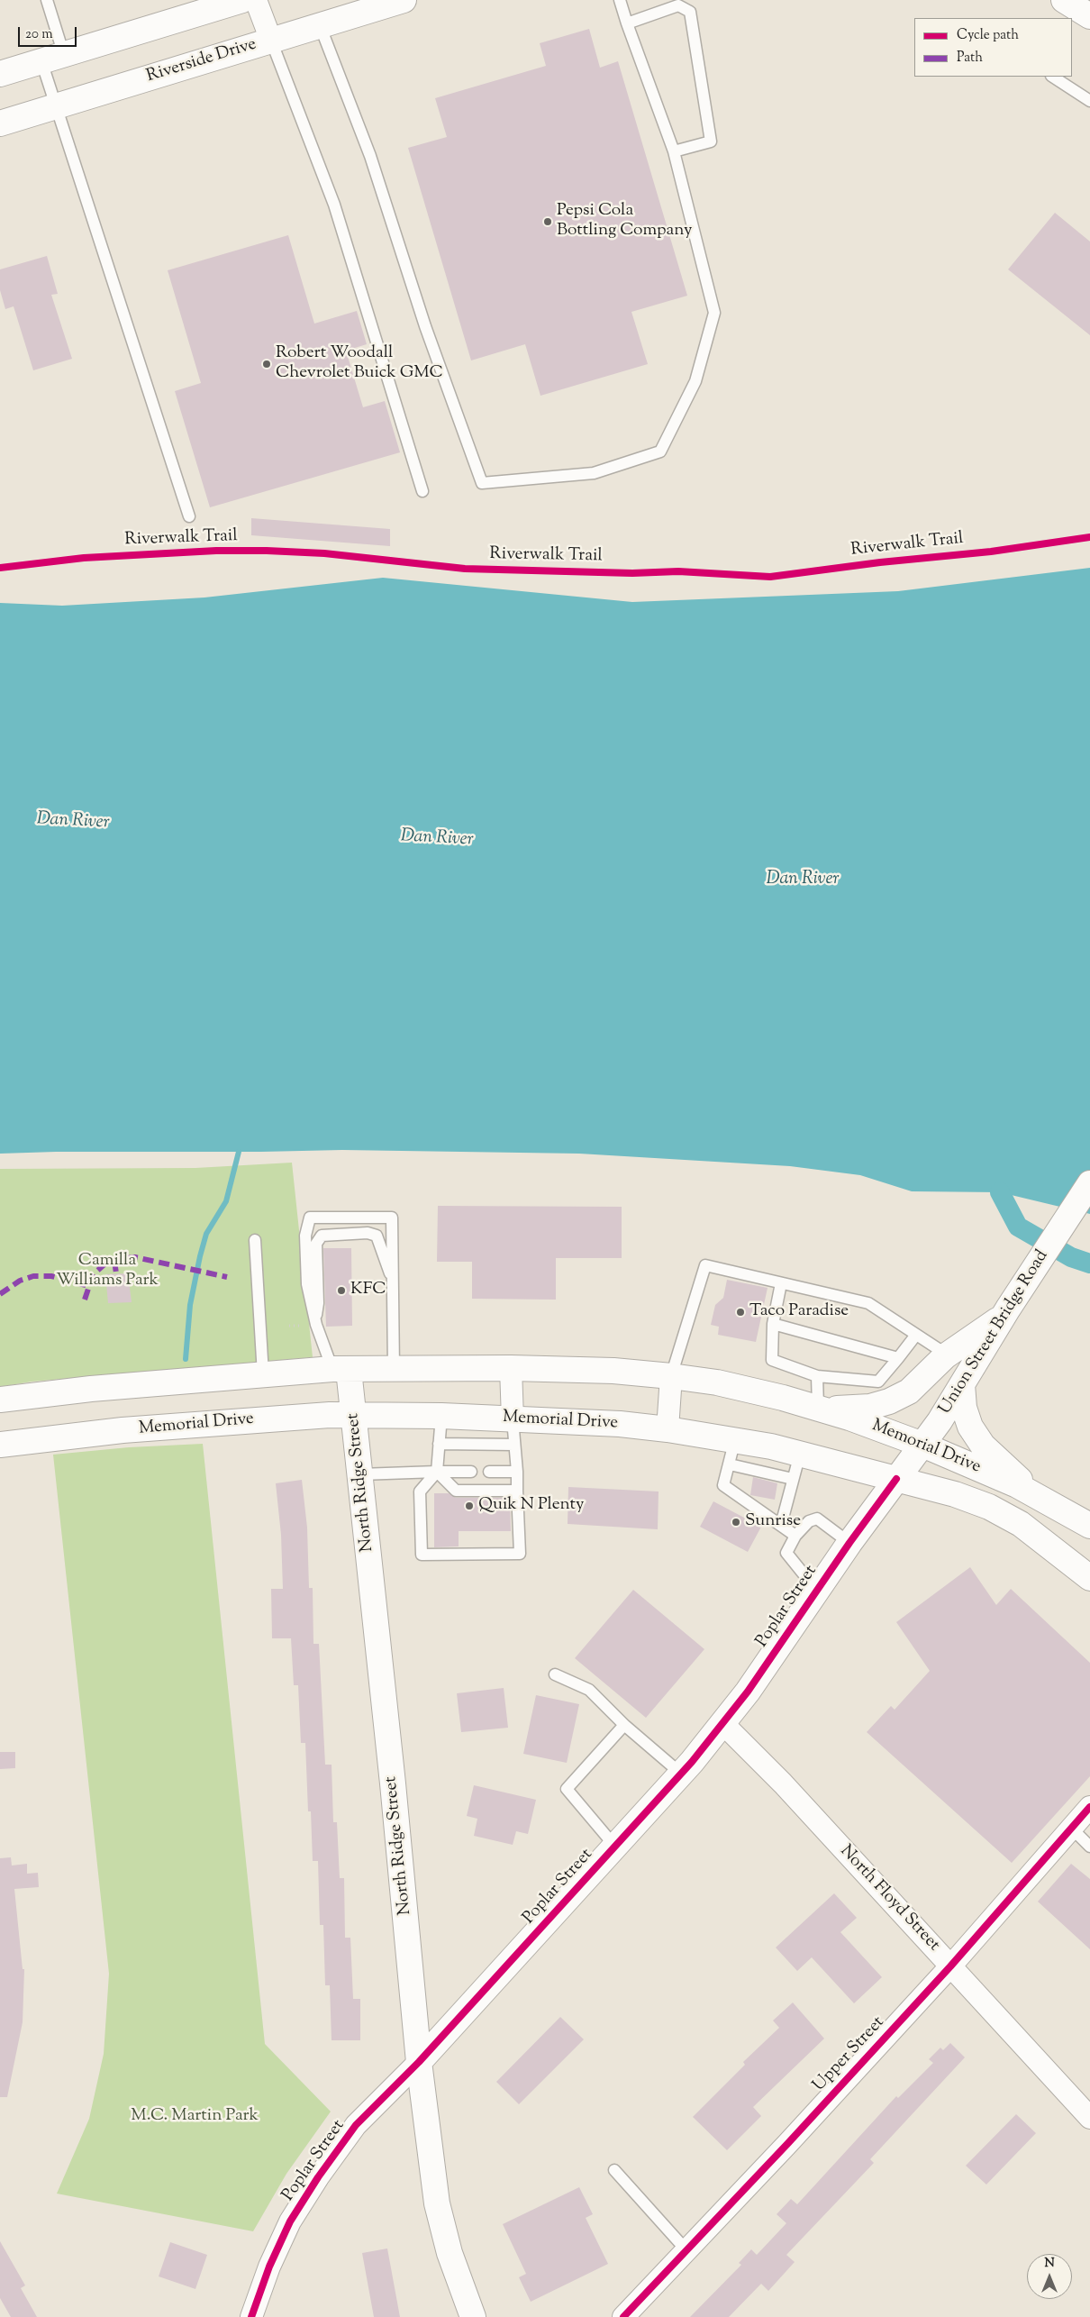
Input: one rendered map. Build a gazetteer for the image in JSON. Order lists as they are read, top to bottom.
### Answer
{
  "streets": {
    "main road": [
      "Riverside Drive",
      "Union Street Bridge Road",
      "Memorial Drive",
      "North Ridge Street",
      "Poplar Street"
    ],
    "street": ["North Floyd Street", "Upper Street"],
    "cycle path": ["Riverwalk Trail"]
  },
  "crossings": [
    ["Union Street Bridge Road", "Memorial Drive"],
    ["Union Street Bridge Road", "Poplar Street"],
    ["Memorial Drive", "North Ridge Street"],
    ["Memorial Drive", "Poplar Street"],
    ["North Ridge Street", "Poplar Street"],
    ["Poplar Street", "North Floyd Street"],
    ["North Floyd Street", "Upper Street"]
  ],
  "water": ["Dan River"],
  "parks": ["Camilla Williams Park", "M.C. Martin Park"],
  "places": [
    "Pepsi Cola Bottling Company",
    "Robert Woodall Chevrolet Buick GMC",
    "KFC",
    "Taco Paradise",
    "Quik N Plenty",
    "Sunrise"
  ],
  "legend": ["Cycle path", "Path"],
  "scale_bar": "20 m",
  "north": "top"
}
